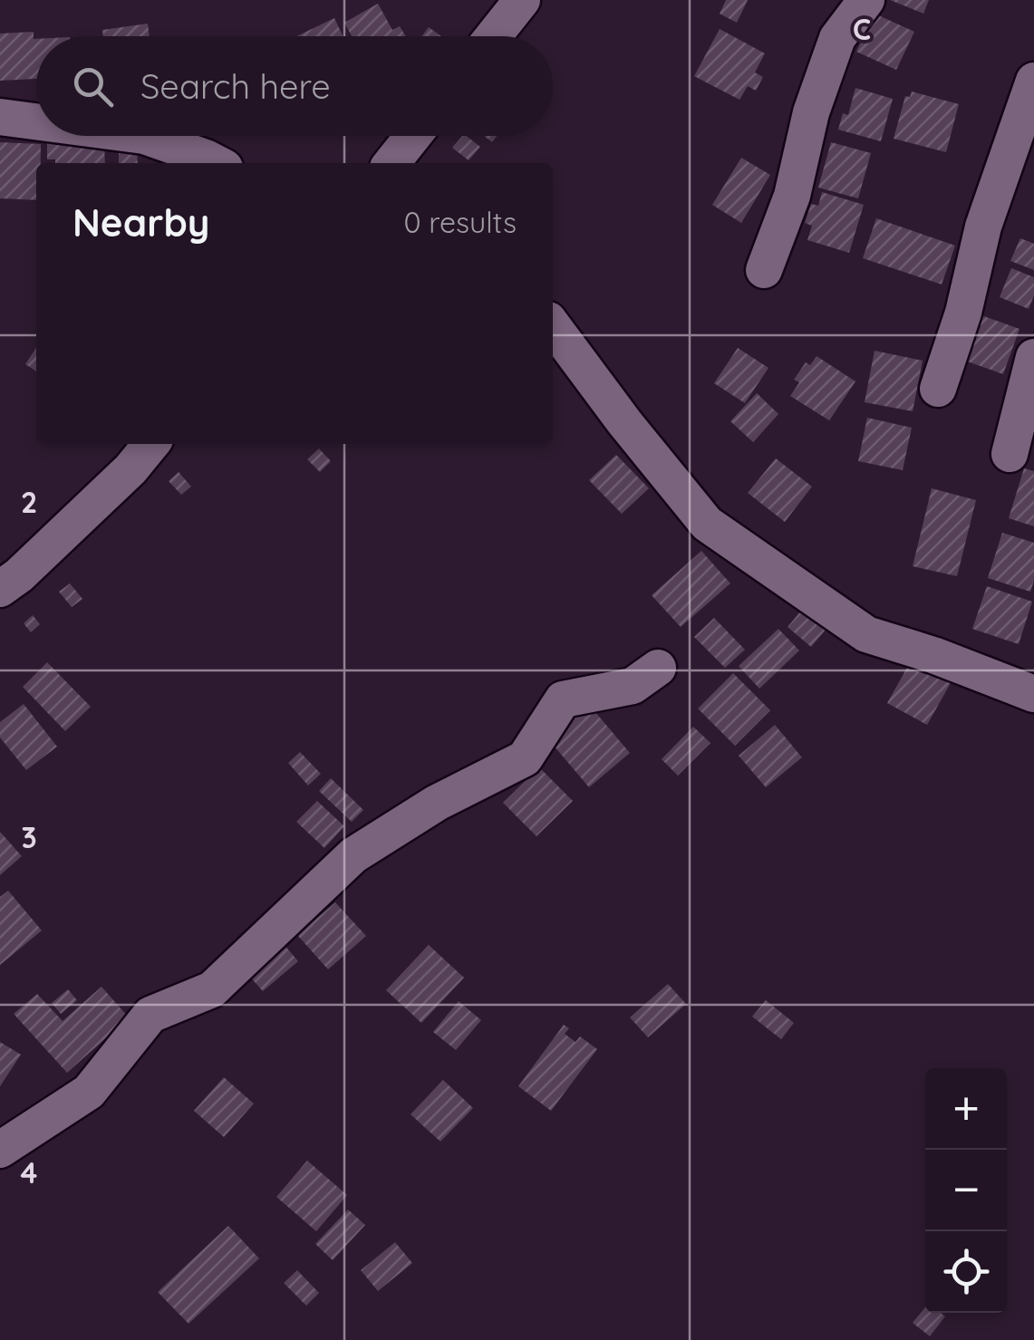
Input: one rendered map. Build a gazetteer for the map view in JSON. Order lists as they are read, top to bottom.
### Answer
{
  "page": {
    "search": "Search here",
    "heading": ["Nearby", "0 results"],
    "map_buttons": ["+", "−"]
  },
  "grid": {
    "columns": ["C"],
    "rows": ["2", "3", "4"]
  }
}
